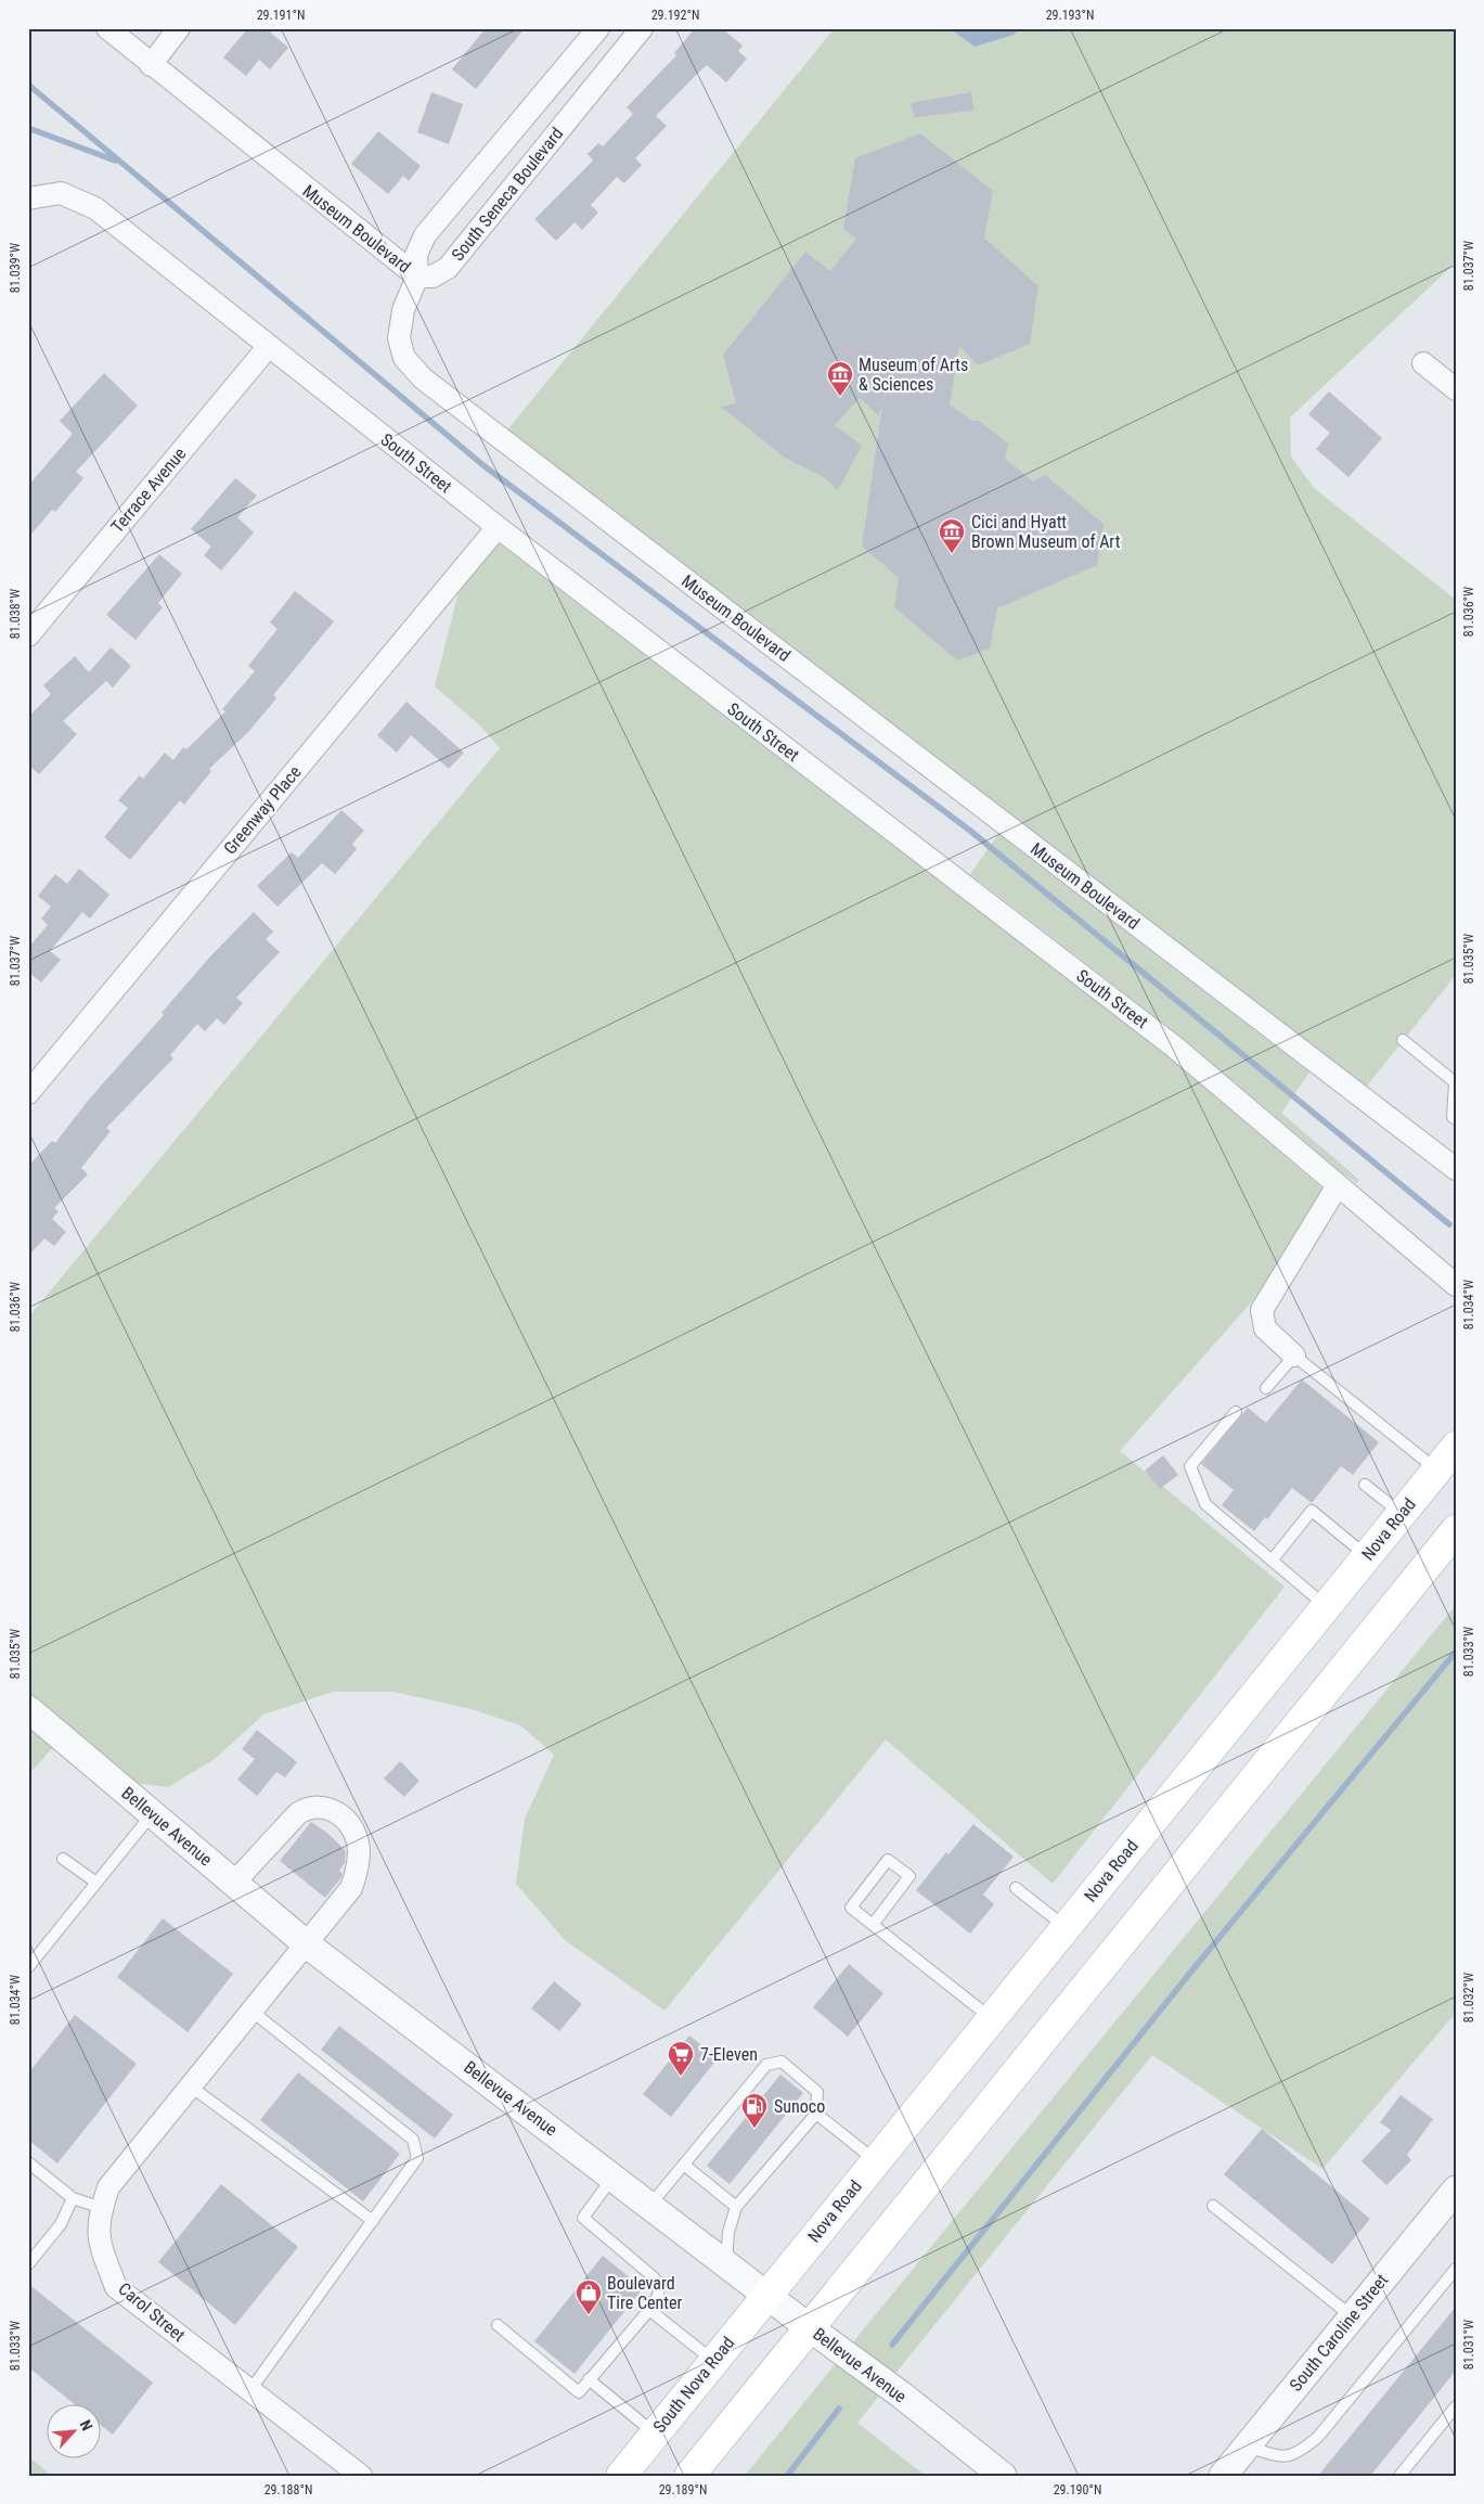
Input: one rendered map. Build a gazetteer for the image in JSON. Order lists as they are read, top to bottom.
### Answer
{
  "streets": {
    "main road": ["Nova Road", "South Nova Road"],
    "street": [
      "South Seneca Boulevard",
      "Museum Boulevard",
      "South Street",
      "Terrace Avenue",
      "Greenway Place",
      "Bellevue Avenue",
      "Carol Street",
      "South Caroline Street"
    ]
  },
  "crossings": [
    ["South Seneca Boulevard", "Museum Boulevard"],
    ["South Street", "Terrace Avenue"],
    ["South Street", "Greenway Place"],
    ["Nova Road", "Bellevue Avenue"],
    ["Nova Road", "South Nova Road"],
    ["Bellevue Avenue", "Carol Street"],
    ["Bellevue Avenue", "South Nova Road"]
  ],
  "places": {
    "museum": ["Museum of Arts & Sciences", "Cici and Hyatt Brown Museum of Art"],
    "supermarket": ["7-Eleven"],
    "fuel station": ["Sunoco"],
    "shop": ["Boulevard Tire Center"]
  },
  "north": "top right",
  "coordinates": [
    "29.191°N",
    "29.192°N",
    "29.193°N",
    "81.037°W",
    "81.039°W",
    "81.036°W",
    "81.038°W",
    "81.035°W",
    "81.034°W",
    "81.033°W",
    "81.032°W",
    "81.031°W",
    "29.188°N",
    "29.189°N",
    "29.190°N"
  ]
}
